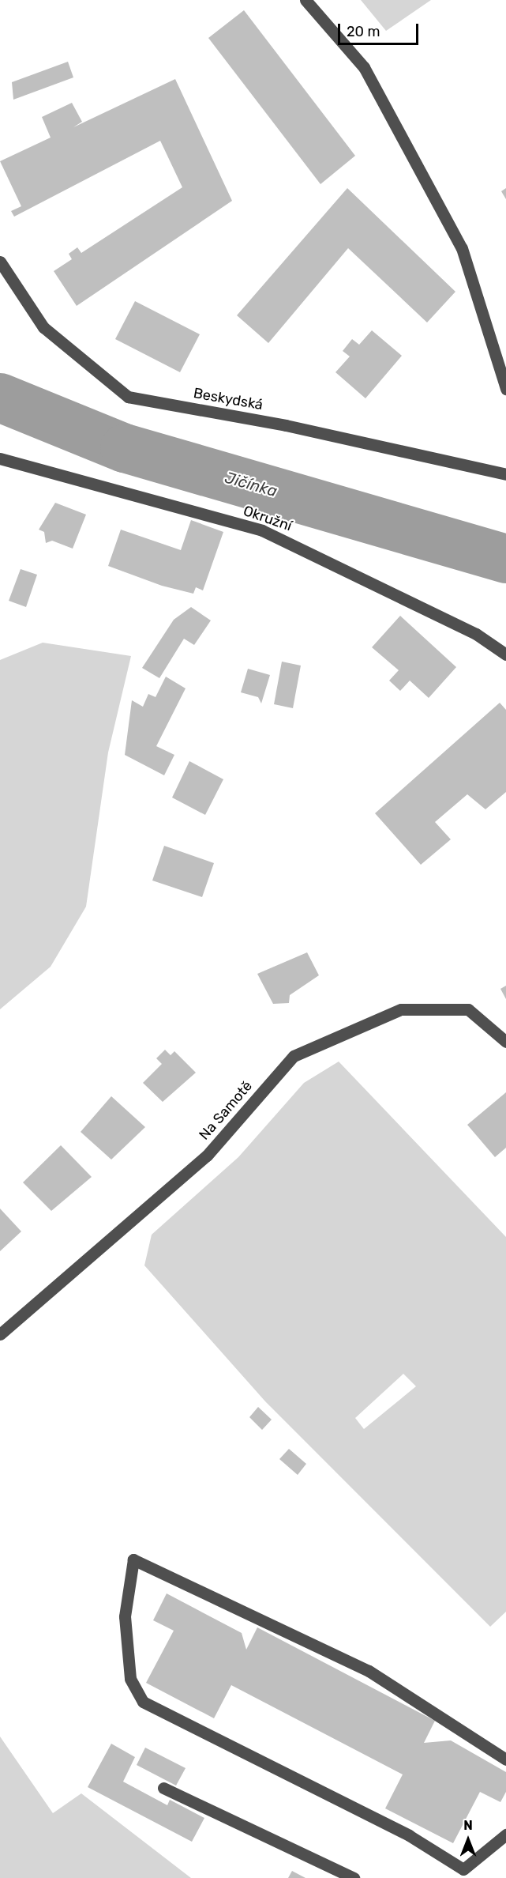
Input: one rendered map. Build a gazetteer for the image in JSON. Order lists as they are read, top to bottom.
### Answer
{
  "streets": {
    "street": ["Beskydská", "Okružní", "Na Samotě"]
  },
  "water": ["Jičínka"],
  "scale_bar": "20 m",
  "north": "top"
}
